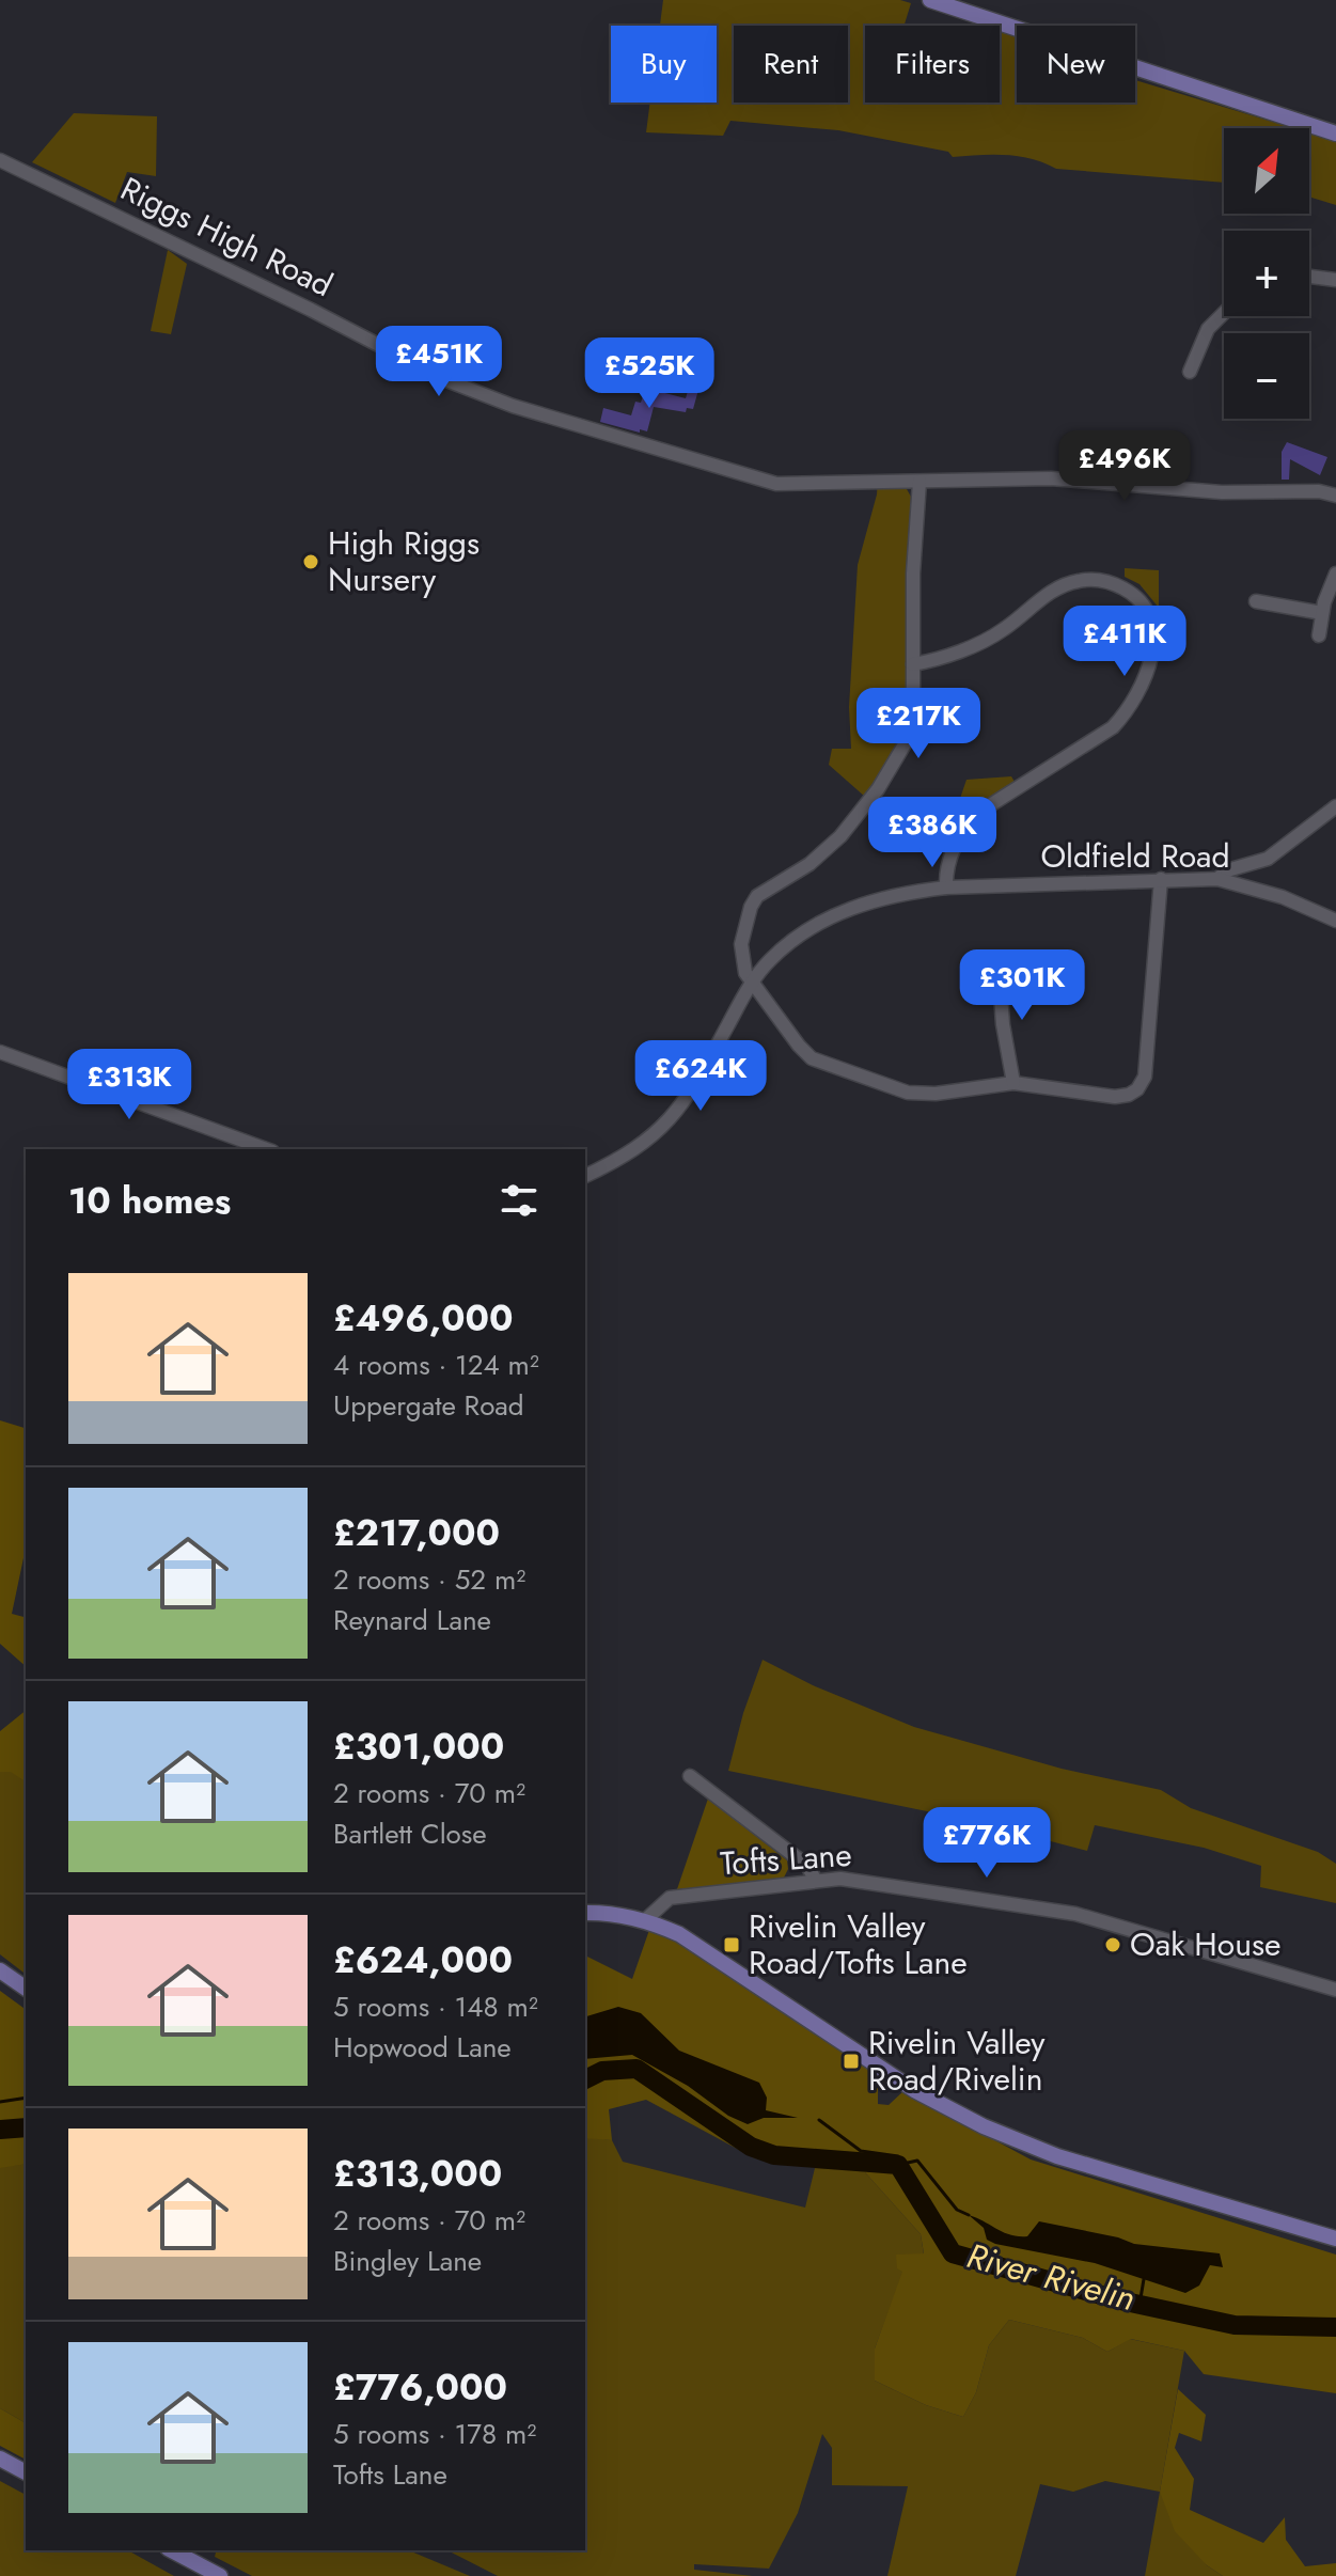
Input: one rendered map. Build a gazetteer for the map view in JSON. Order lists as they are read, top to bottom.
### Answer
{
  "streets": {
    "street": ["Riggs High Road", "Oldfield Road", "Tofts Lane"]
  },
  "water": ["River Rivelin"],
  "places": {
    "other": ["High Riggs Nursery", "Oak House"],
    "transit": ["Rivelin Valley Road/Tofts Lane", "Rivelin Valley Road/Rivelin"]
  },
  "north": "top right",
  "page": {
    "chip": [
      "Buy",
      "Rent",
      "Filters",
      "New"
    ],
    "map_buttons": ["+", "−"],
    "price": [
      "£451K",
      "£525K",
      "£496K",
      "£411K",
      "£217K",
      "£386K",
      "£301K",
      "£624K",
      "£313K",
      "£776K"
    ],
    "heading": "10 homes",
    "list": [
      {
        "name": "£496,000",
        "note": "4 rooms · 124 m² · Uppergate Road"
      },
      {
        "name": "£217,000",
        "note": "2 rooms · 52 m² · Reynard Lane"
      },
      {
        "name": "£301,000",
        "note": "2 rooms · 70 m² · Bartlett Close"
      },
      {
        "name": "£624,000",
        "note": "5 rooms · 148 m² · Hopwood Lane"
      },
      {
        "name": "£313,000",
        "note": "2 rooms · 70 m² · Bingley Lane"
      },
      {
        "name": "£776,000",
        "note": "5 rooms · 178 m² · Tofts Lane"
      }
    ]
  }
}
